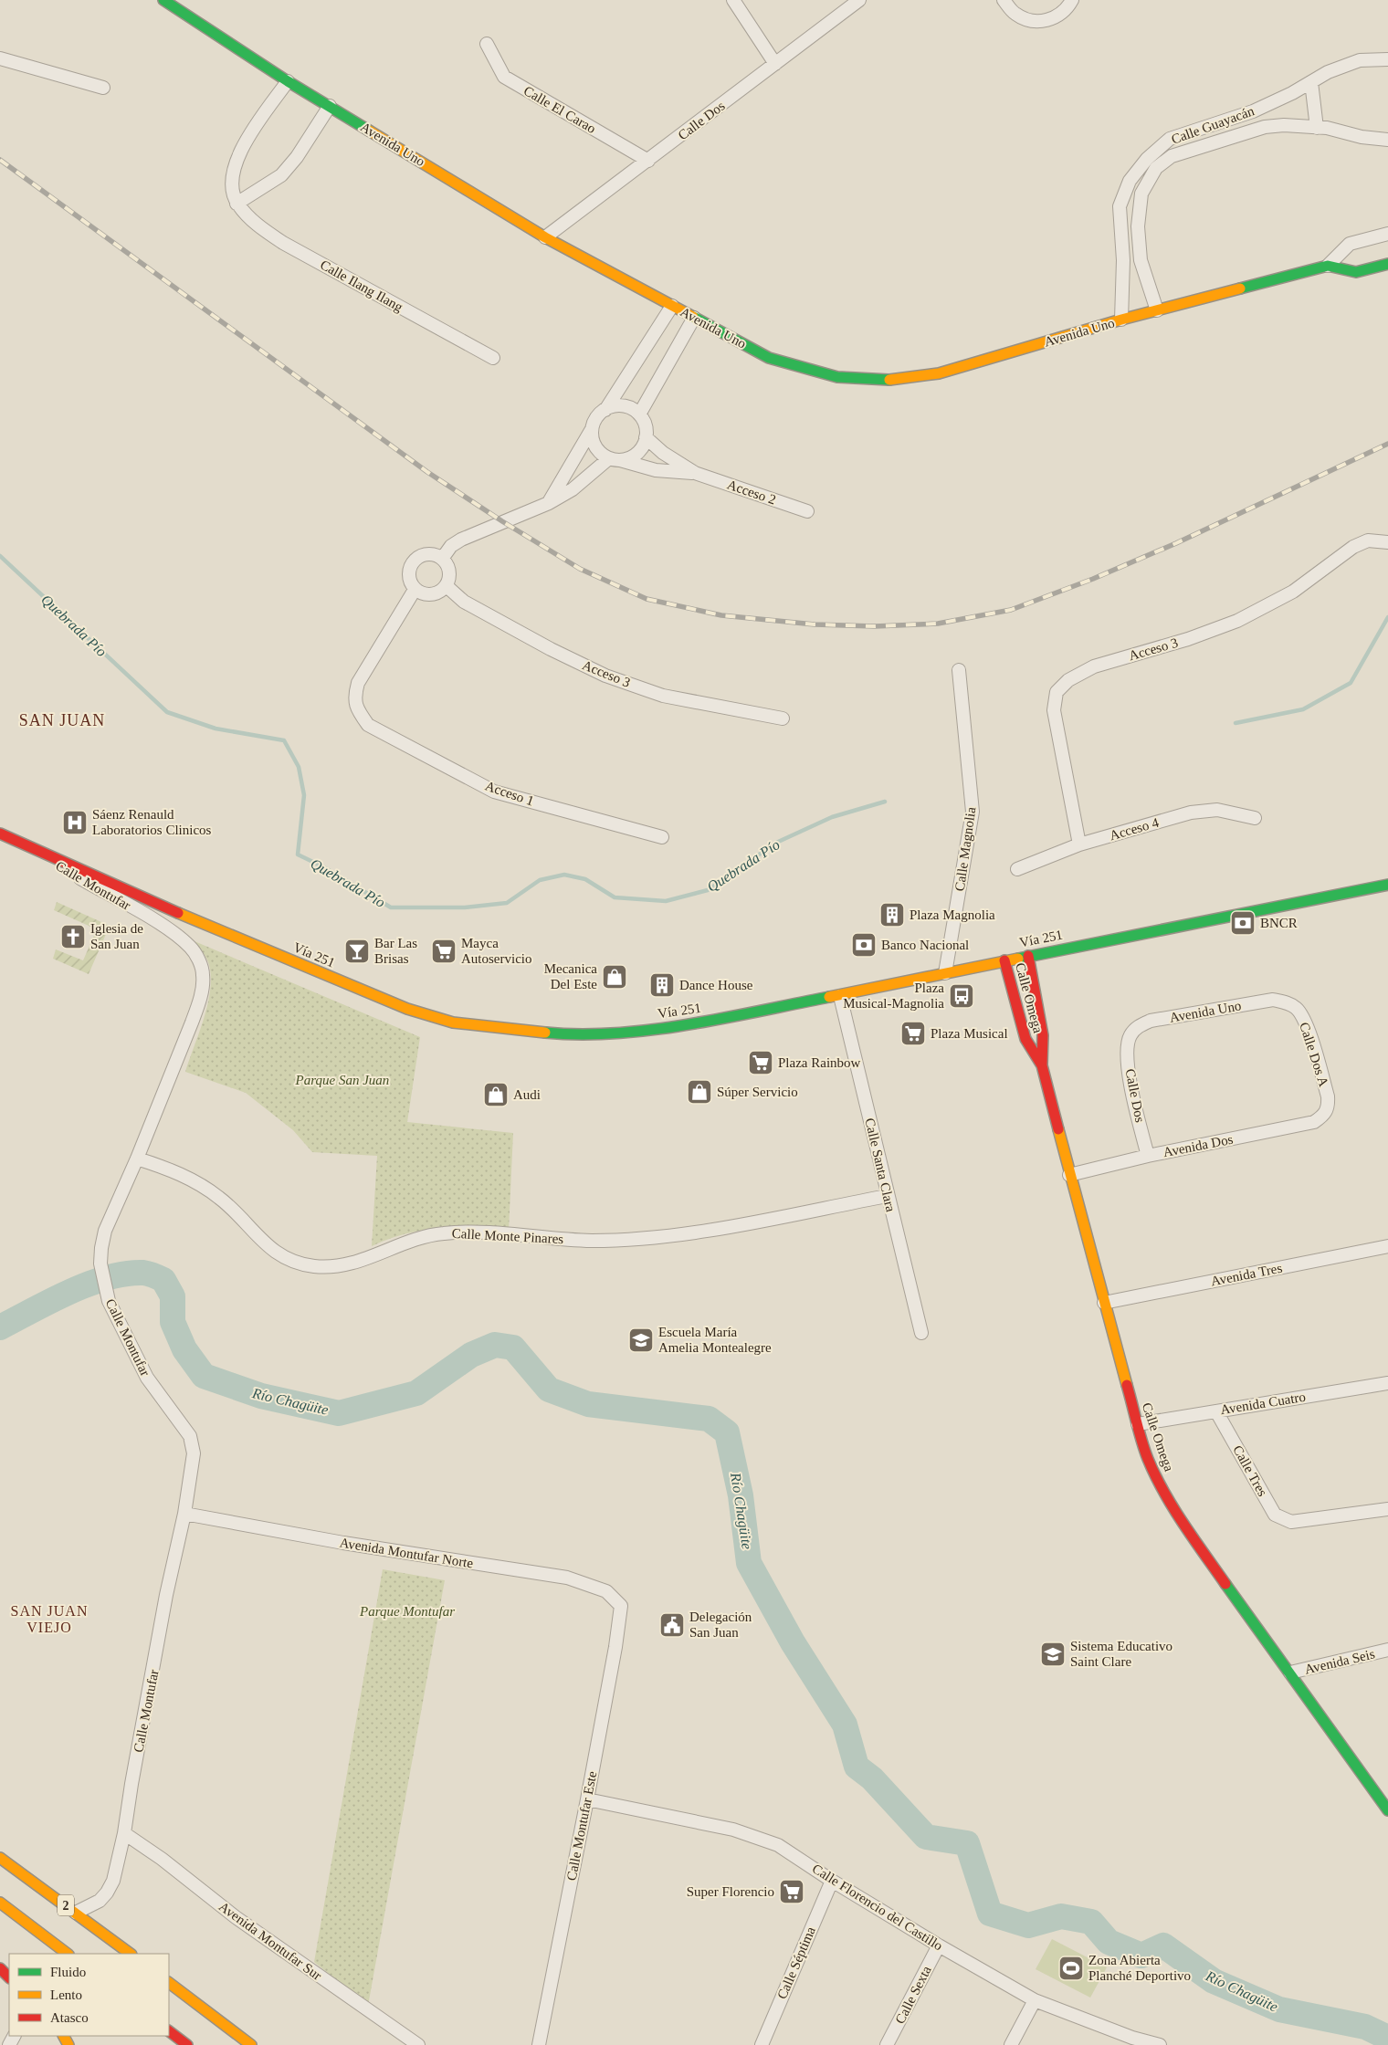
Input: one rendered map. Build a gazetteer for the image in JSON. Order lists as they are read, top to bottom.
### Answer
{
  "streets": {
    "main road": [
      "Avenida Uno",
      "Vía 251",
      "Calle Omega",
      "2"
    ],
    "street": [
      "Calle El Carao",
      "Calle Dos",
      "Calle Guayacán",
      "Calle Ilang Ilang",
      "Acceso 2",
      "Acceso 3",
      "Acceso 1",
      "Acceso 4",
      "Calle Magnolia",
      "Calle Montufar",
      "Calle Dos A",
      "Avenida Dos",
      "Calle Santa Clara",
      "Calle Monte Pinares",
      "Avenida Tres",
      "Avenida Cuatro",
      "Calle Tres",
      "Avenida Montufar Norte",
      "Avenida Seis",
      "Calle Montufar Este",
      "Calle Florencio del Castillo",
      "Avenida Montufar Sur",
      "Calle Séptima",
      "Calle Sexta"
    ]
  },
  "crossings": [
    ["Calle El Carao", "Calle Dos"],
    ["Calle Dos", "Avenida Uno"],
    ["Calle Dos", "Avenida Dos"],
    ["Calle Guayacán", "Avenida Uno"],
    ["Avenida Uno", "Calle Ilang Ilang"],
    ["Avenida Uno", "Calle Dos A"],
    ["Acceso 3", "Acceso 1"],
    ["Acceso 3", "Acceso 4"],
    ["Calle Magnolia", "Vía 251"],
    ["Calle Montufar", "Vía 251"],
    ["Calle Montufar", "Calle Monte Pinares"],
    ["Calle Montufar", "Avenida Montufar Norte"],
    ["Calle Montufar", "2"],
    ["Calle Montufar", "Avenida Montufar Sur"],
    ["Vía 251", "Calle Omega"],
    ["Vía 251", "Calle Santa Clara"],
    ["Calle Omega", "Avenida Dos"],
    ["Calle Omega", "Avenida Tres"],
    ["Calle Omega", "Avenida Cuatro"],
    ["Calle Omega", "Avenida Seis"],
    ["Calle Dos A", "Avenida Dos"],
    ["Calle Santa Clara", "Calle Monte Pinares"],
    ["Avenida Cuatro", "Calle Tres"],
    ["Avenida Montufar Norte", "Calle Montufar Este"],
    ["Calle Montufar Este", "Calle Florencio del Castillo"],
    ["Calle Florencio del Castillo", "Calle Séptima"],
    ["Calle Florencio del Castillo", "Calle Sexta"]
  ],
  "districts": ["SAN JUAN", "SAN JUAN VIEJO"],
  "water": ["Quebrada Pío", "Río Chagüite"],
  "parks": ["Parque San Juan", "Parque Montufar"],
  "places": {
    "hospital": ["Sáenz Renauld Laboratorios Clinicos"],
    "building": ["Plaza Magnolia", "Dance House"],
    "bank": ["BNCR", "Banco Nacional"],
    "church": ["Iglesia de San Juan"],
    "bar": ["Bar Las Brisas"],
    "supermarket": [
      "Mayca Autoservicio",
      "Plaza Musical",
      "Plaza Rainbow",
      "Super Florencio"
    ],
    "shop": ["Mecanica Del Este", "Súper Servicio", "Audi"],
    "bus stop": ["Plaza Musical-Magnolia"],
    "school or university": ["Escuela María Amelia Montealegre", "Sistema Educativo Saint Clare"],
    "public building": ["Delegación San Juan"],
    "sports": ["Zona Abierta Planché Deportivo"]
  },
  "legend": ["Fluido", "Lento", "Atasco"]
}
